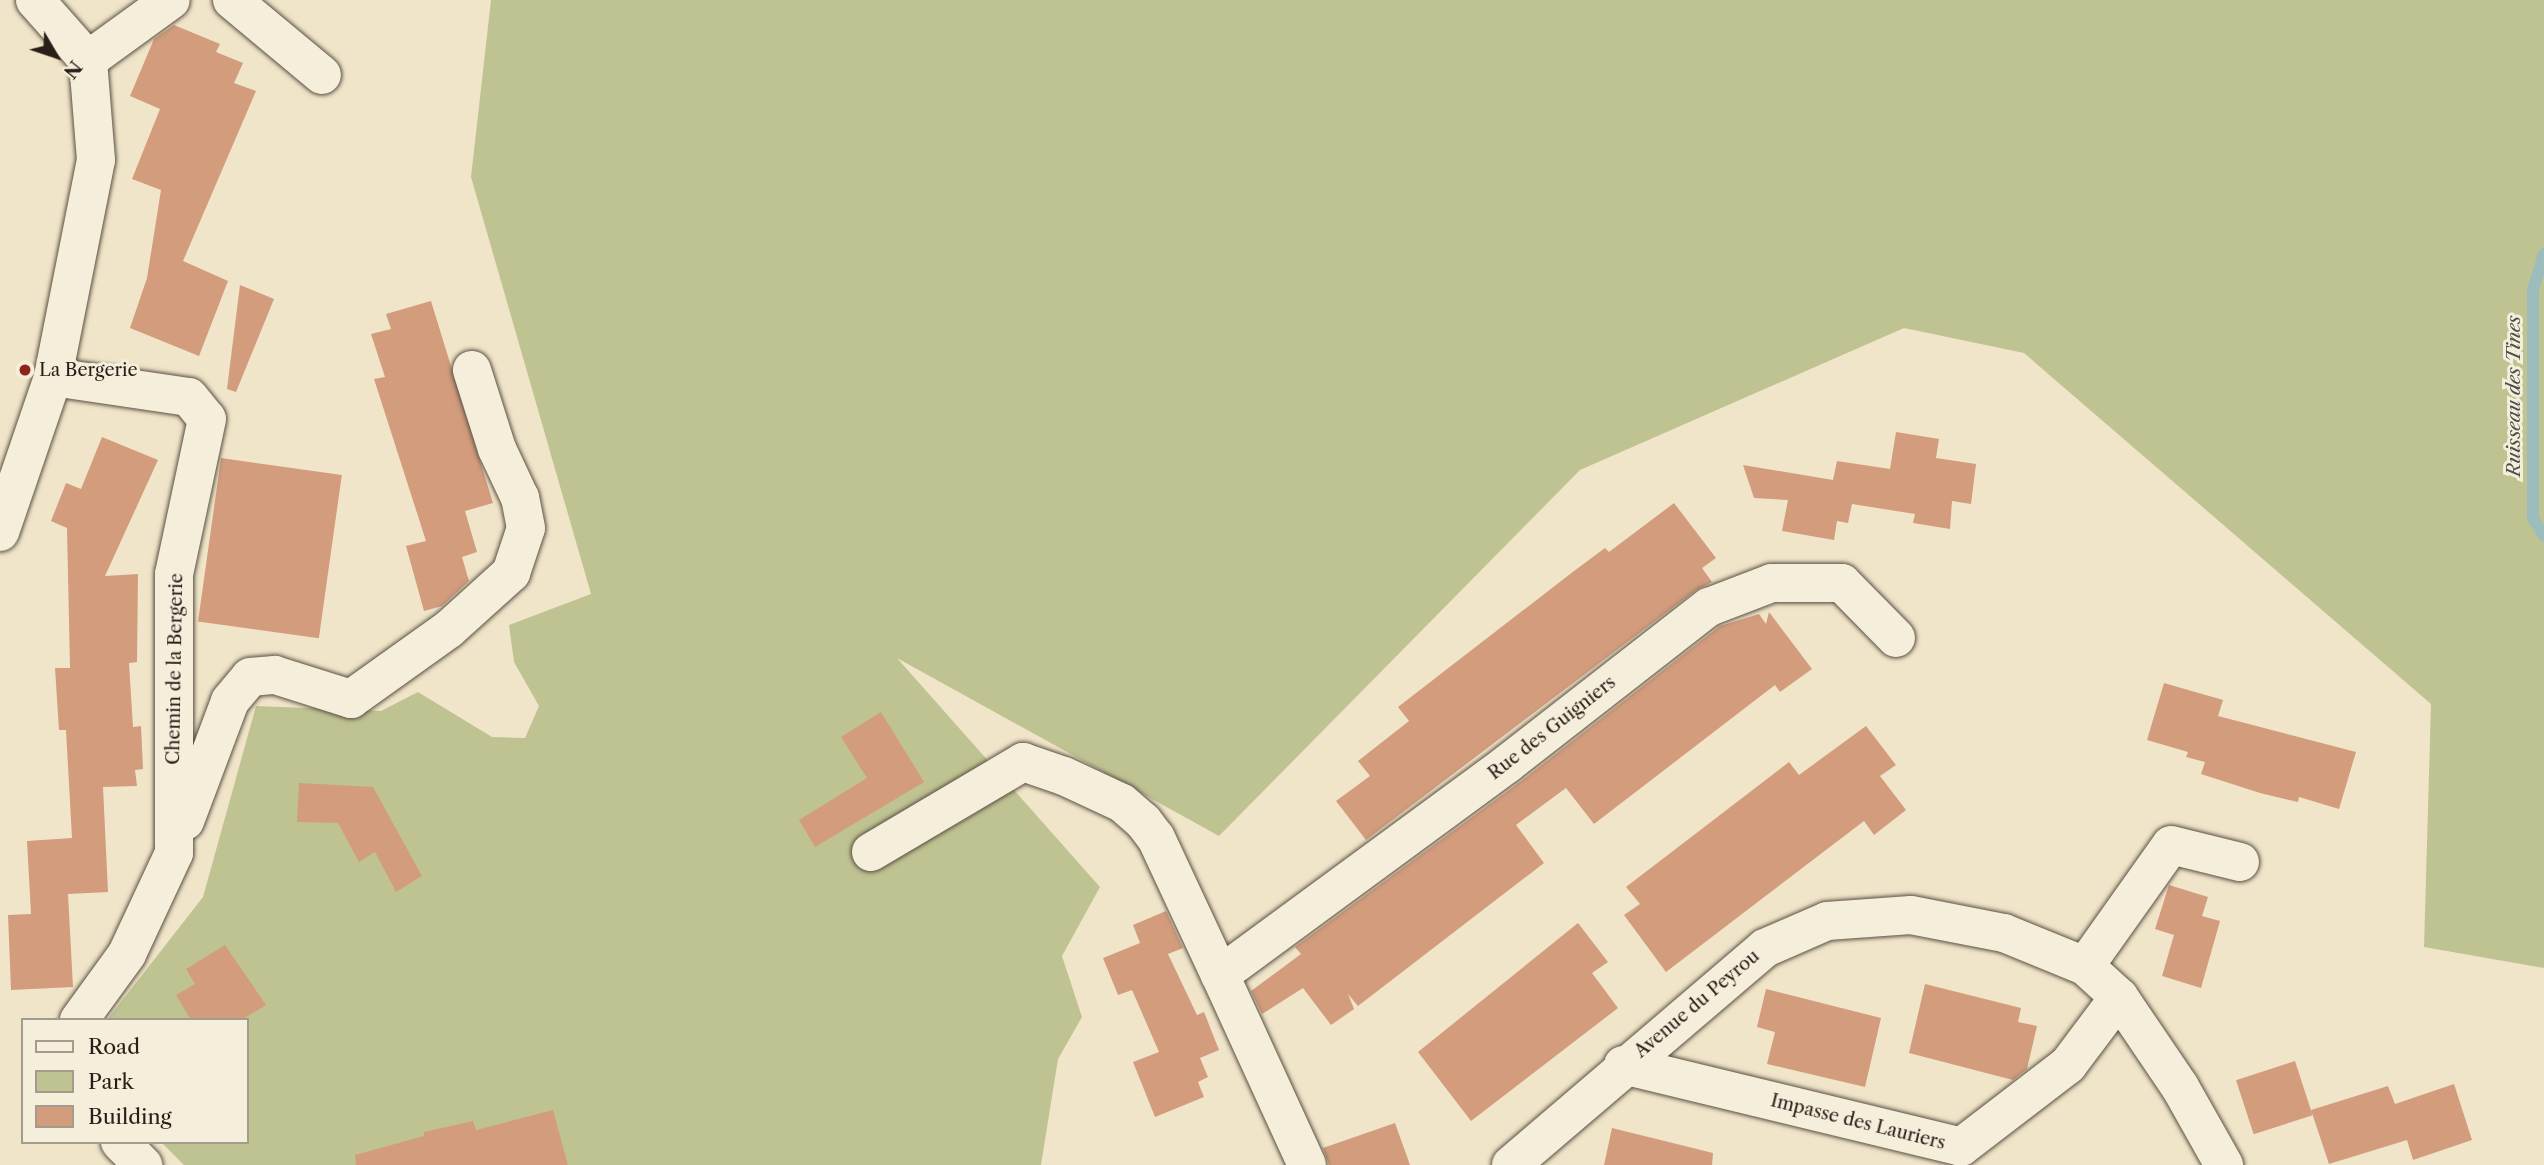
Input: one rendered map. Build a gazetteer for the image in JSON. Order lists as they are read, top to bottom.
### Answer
{
  "streets": {
    "street": [
      "Chemin de la Bergerie",
      "Rue des Guigniers",
      "Avenue du Peyrou",
      "Impasse des Lauriers"
    ]
  },
  "crossings": [
    ["Avenue du Peyrou", "Impasse des Lauriers"]
  ],
  "water": ["Ruisseau des Tines"],
  "places": ["La Bergerie"],
  "legend": ["Road", "Park", "Building"],
  "north": "bottom right"
}
